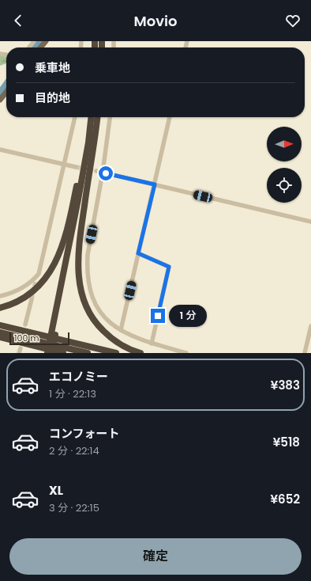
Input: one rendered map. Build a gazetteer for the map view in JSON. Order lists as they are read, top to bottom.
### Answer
{
  "scale_bar": "100 m",
  "north": "right",
  "page": {
    "header": "Movio",
    "banner": ["乗車地", "目的地"],
    "bubble": "1 分",
    "scale": "100 m",
    "list": [
      {
        "name": "エコノミー",
        "note": "1 分 · 22:13",
        "value": "¥383"
      },
      {
        "name": "コンフォート",
        "note": "2 分 · 22:14",
        "value": "¥518"
      },
      {
        "name": "XL",
        "note": "3 分 · 22:15",
        "value": "¥652"
      }
    ],
    "buttons": "確定"
  }
}
